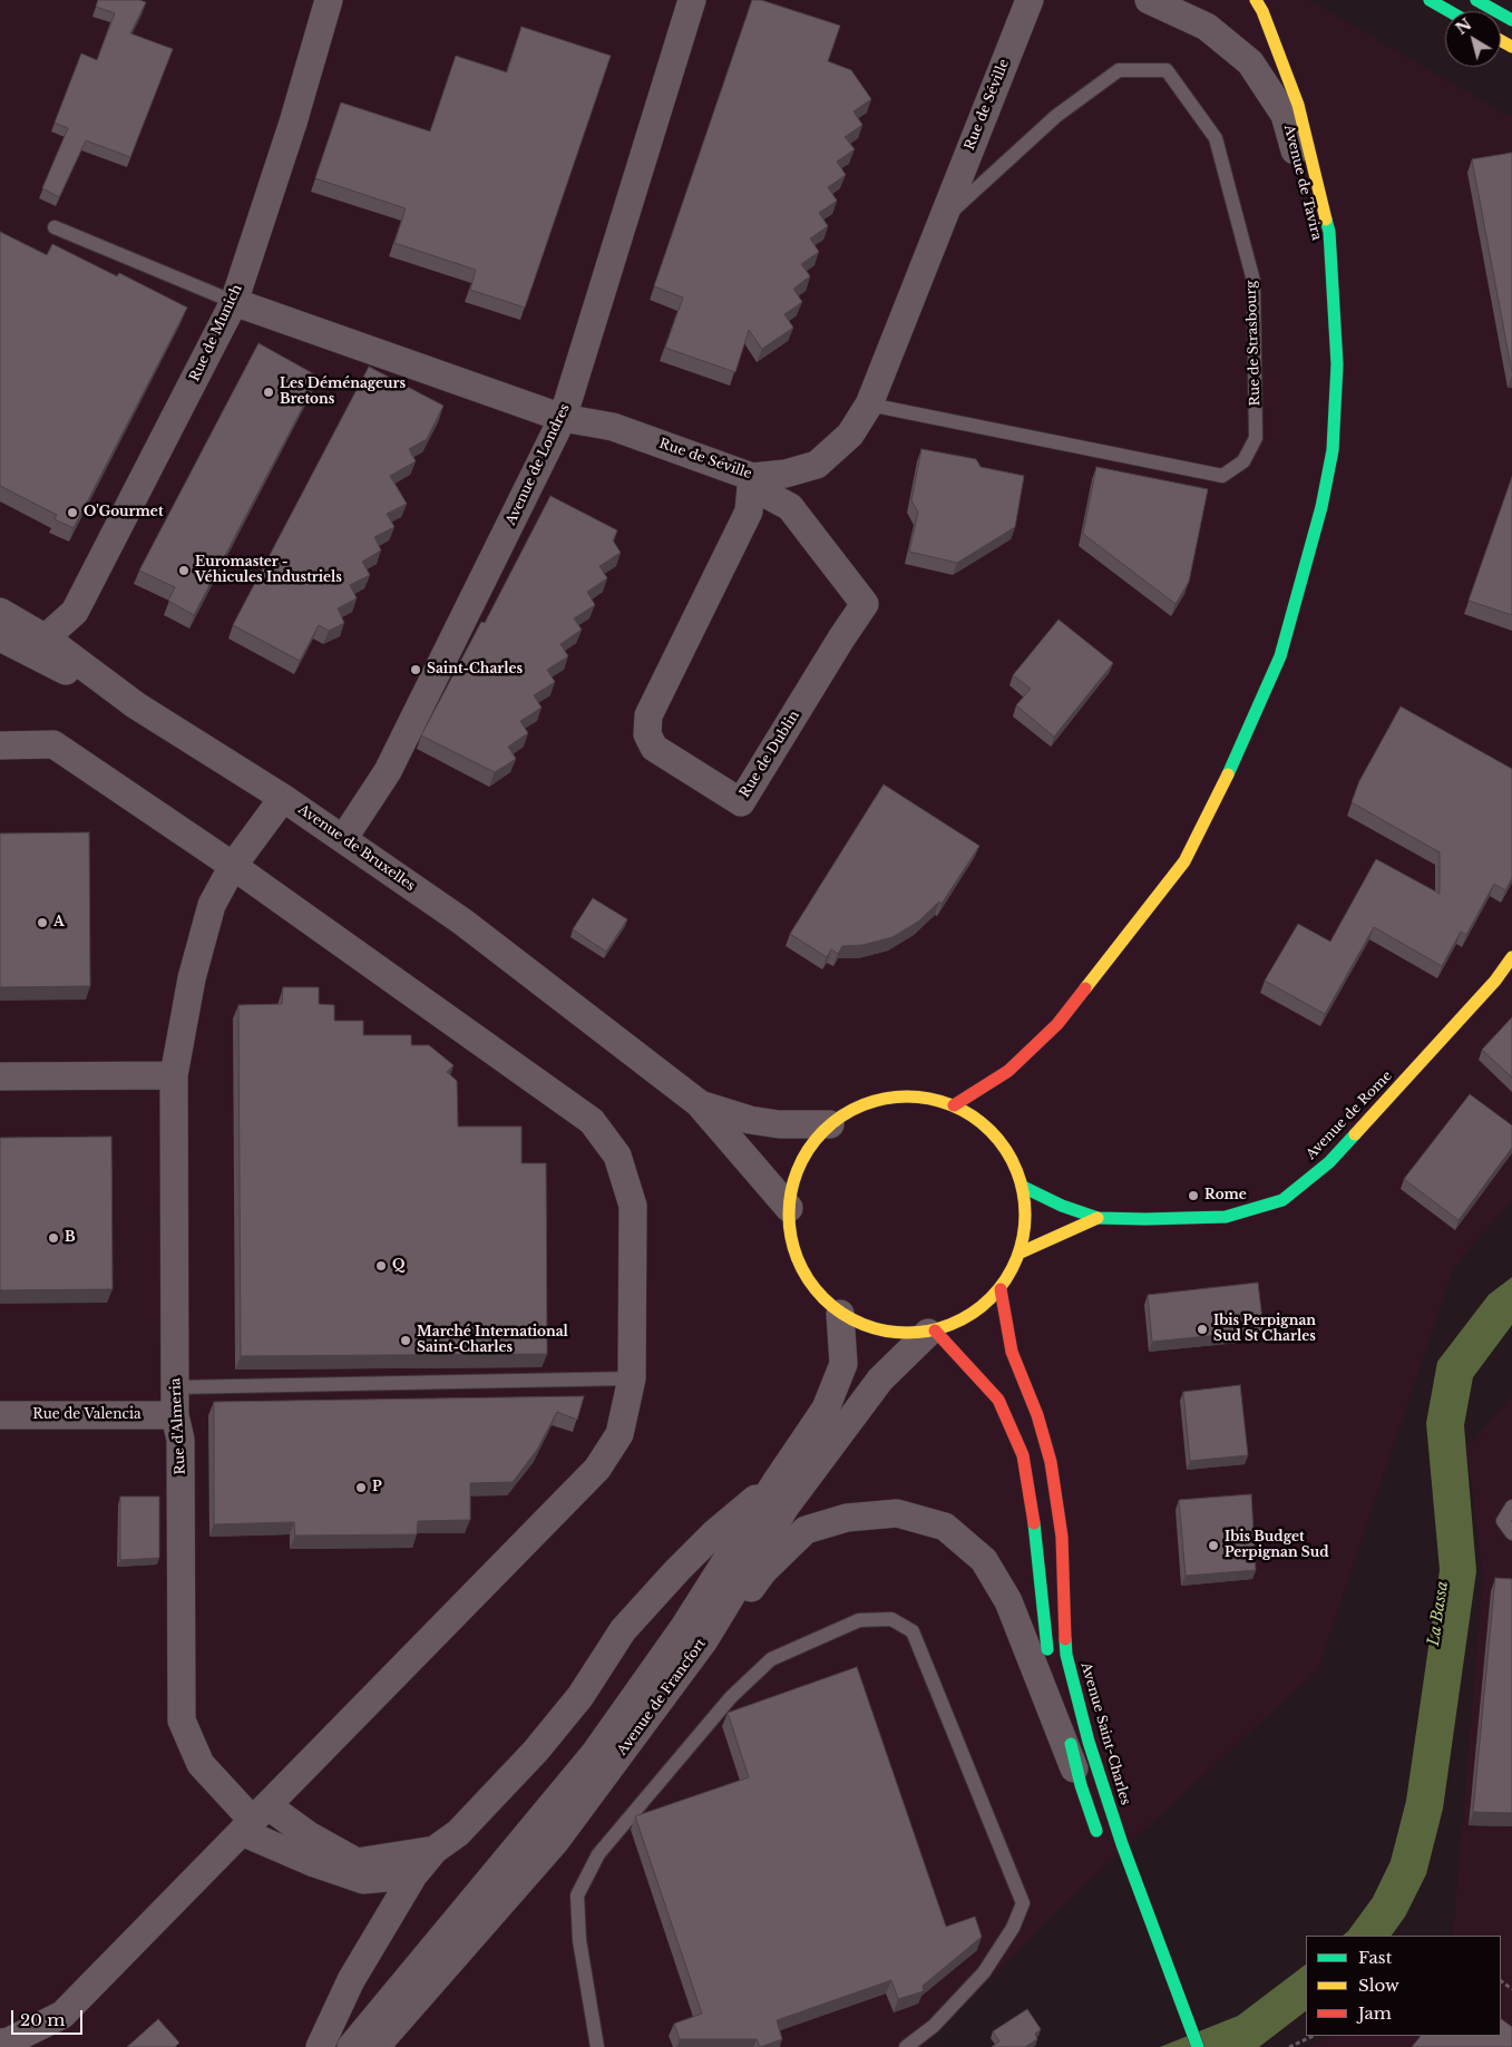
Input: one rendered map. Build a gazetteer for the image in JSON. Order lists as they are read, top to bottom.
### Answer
{
  "streets": {
    "street": [
      "Rue de Séville",
      "Avenue de Tavira",
      "Rue de Munich",
      "Avenue de Londres",
      "Rue de Dublin",
      "Avenue de Bruxelles",
      "Avenue de Rome",
      "Rue de Valencia",
      "Rue d'Almeria",
      "Avenue de Francfort",
      "Avenue Saint-Charles"
    ],
    "lane": ["Rue de Strasbourg"]
  },
  "crossings": [
    ["Rue de Séville", "Rue de Munich"],
    ["Rue de Séville", "Rue de Strasbourg"],
    ["Rue de Séville", "Avenue de Londres"],
    ["Rue de Séville", "Rue de Dublin"],
    ["Rue de Munich", "Avenue de Bruxelles"],
    ["Avenue de Londres", "Avenue de Bruxelles"],
    ["Avenue de Bruxelles", "Rue d'Almeria"],
    ["Rue de Valencia", "Rue d'Almeria"]
  ],
  "water": ["La Bassa"],
  "places": [
    "Les Déménageurs Bretons",
    "O'Gourmet",
    "Euromaster - Véhicules Industriels",
    "Saint-Charles",
    "A",
    "Rome",
    "B",
    "Q",
    "Ibis Perpignan Sud St Charles",
    "Marché International Saint-Charles",
    "P",
    "Ibis Budget Perpignan Sud"
  ],
  "legend": ["Fast", "Slow", "Jam"],
  "scale_bar": "20 m",
  "north": "top left"
}
